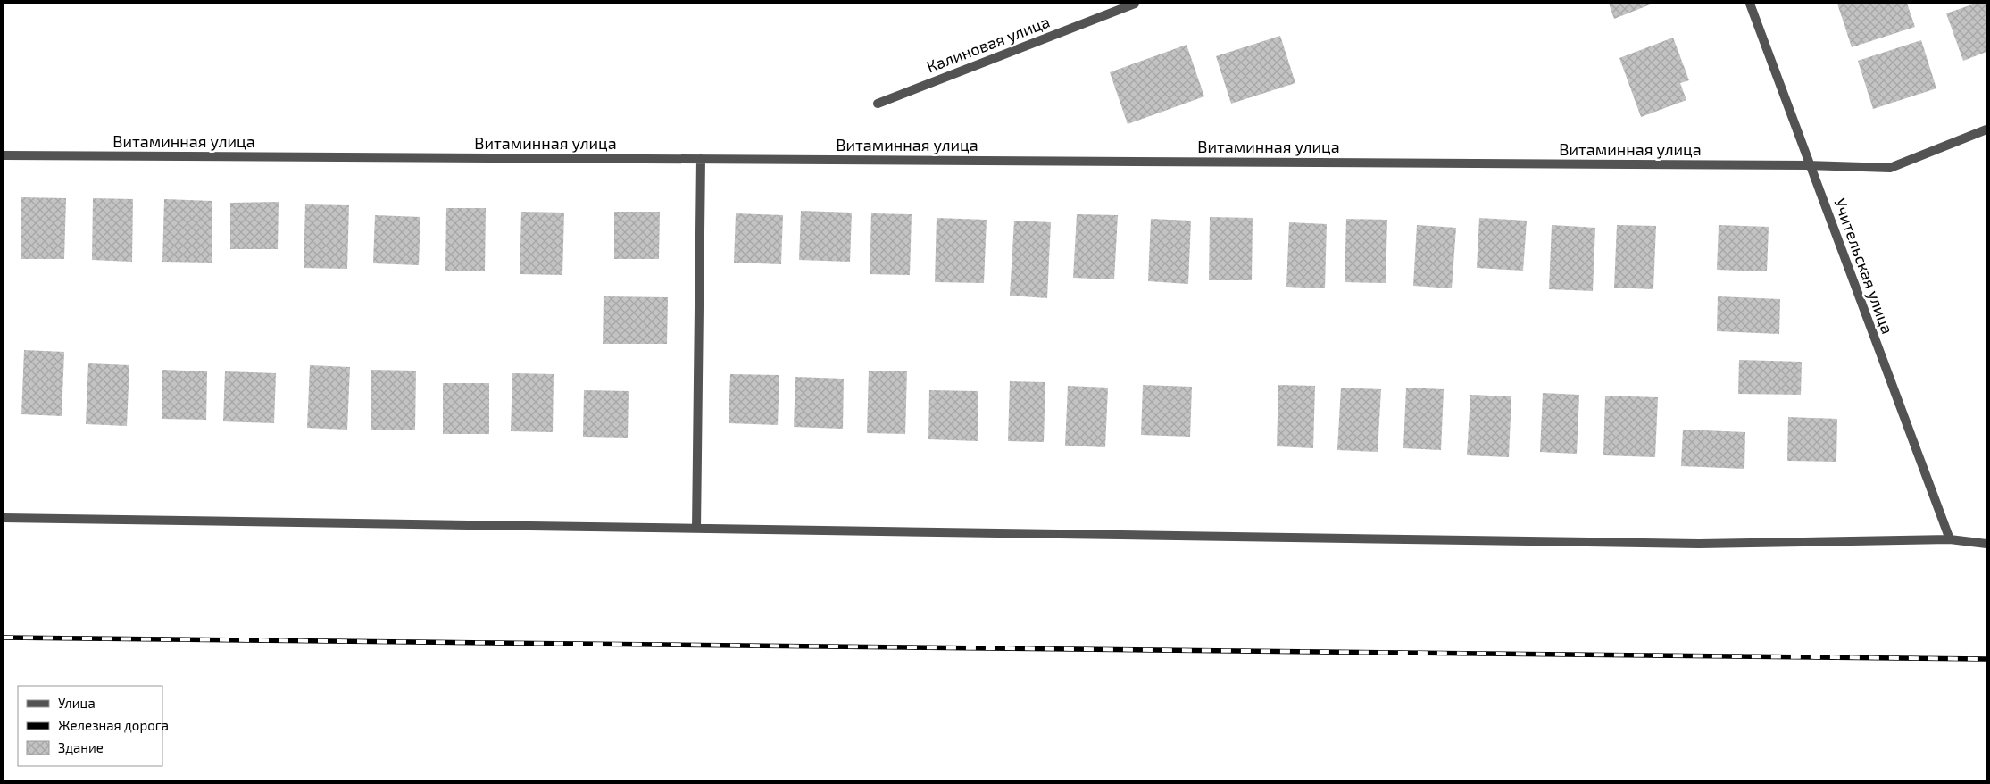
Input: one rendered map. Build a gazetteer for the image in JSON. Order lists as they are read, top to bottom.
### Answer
{
  "streets": {
    "street": ["Калиновая улица", "Витаминная улица", "Учительская улица"]
  },
  "crossings": [
    ["Витаминная улица", "Учительская улица"]
  ],
  "legend": ["Улица", "Железная дорога", "Здание"]
}
